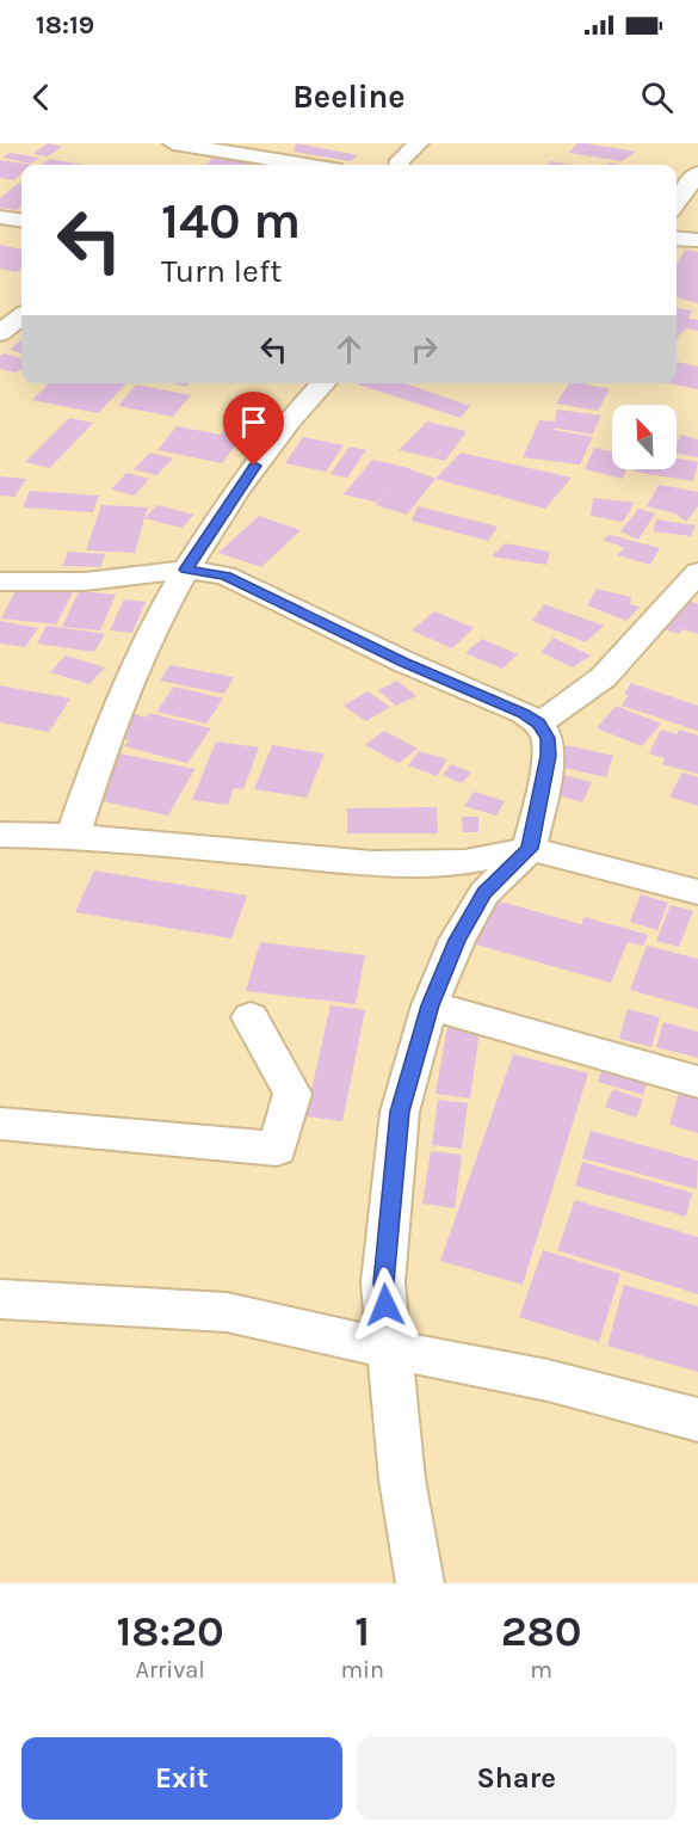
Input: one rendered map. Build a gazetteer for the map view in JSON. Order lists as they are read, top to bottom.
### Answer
{
  "north": "top left",
  "page": {
    "status": "18:19",
    "header": "Beeline",
    "turn": ["140 m", "Turn left"],
    "eta": [
      "18:20",
      "Arrival",
      "1",
      "min",
      "280",
      "m"
    ],
    "buttons": ["Exit", "Share"]
  }
}
